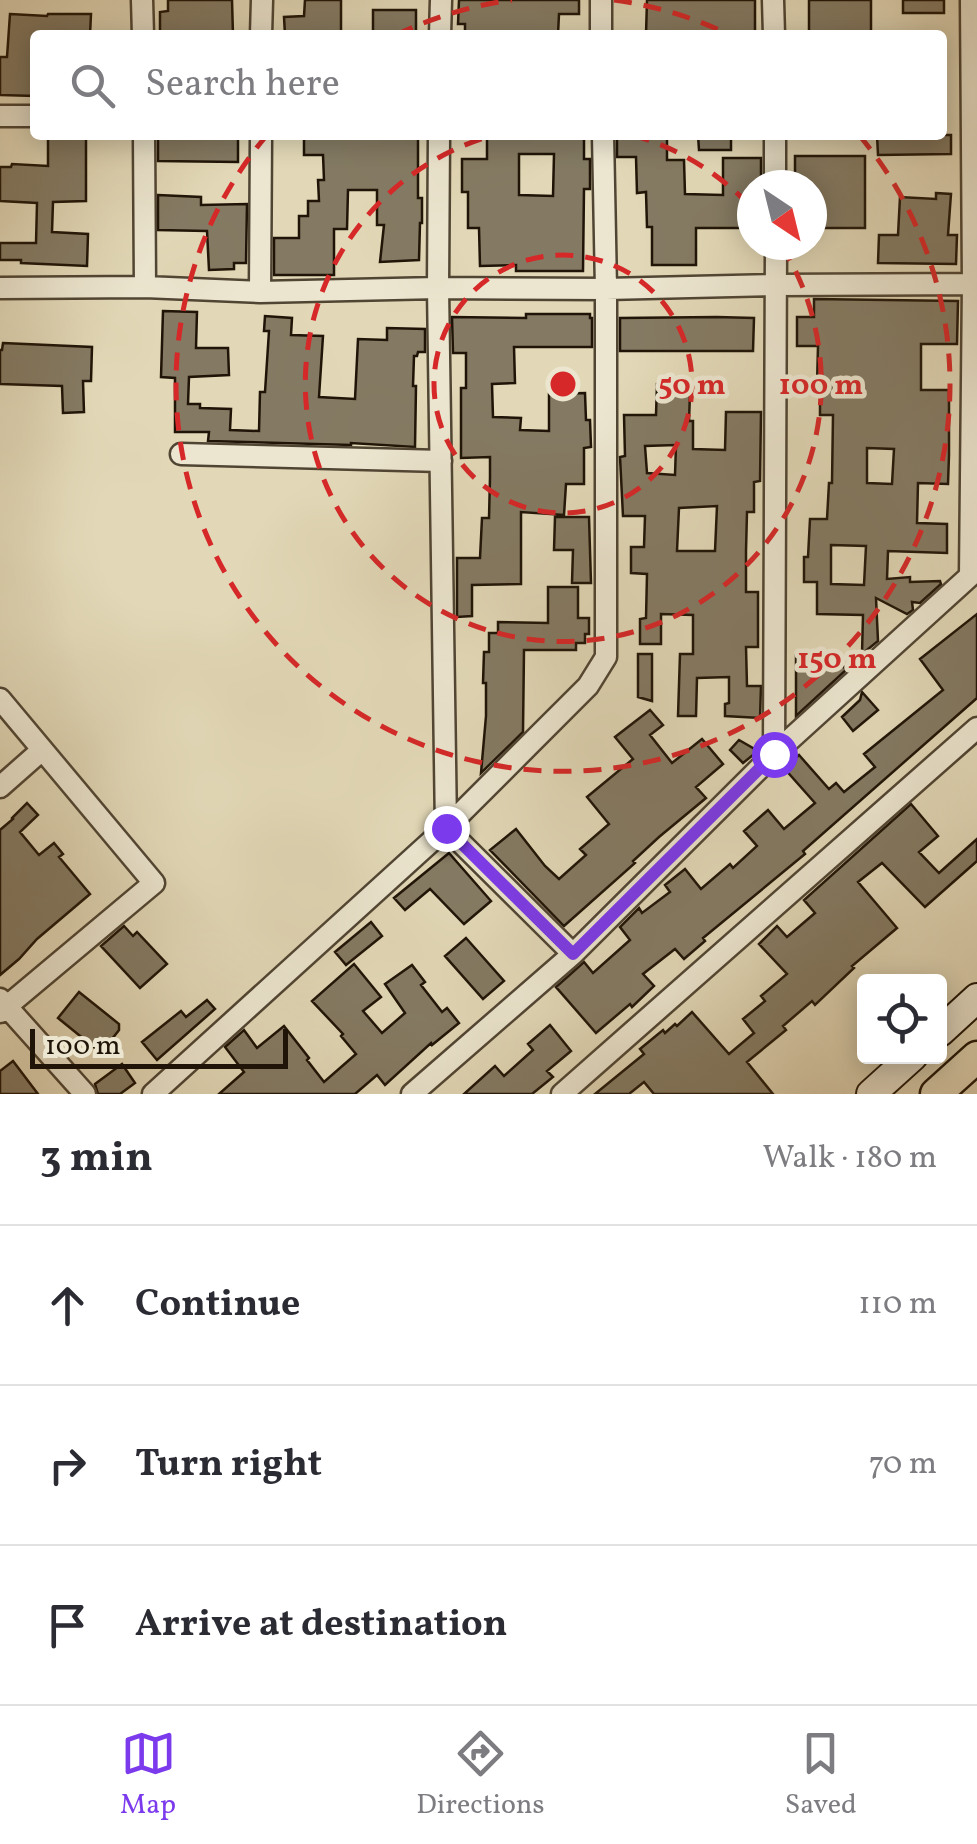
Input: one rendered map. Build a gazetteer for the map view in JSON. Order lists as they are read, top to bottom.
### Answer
{
  "scale_bar": "100 m",
  "north": "bottom right",
  "page": {
    "search": "Search here",
    "scale": "100 m",
    "heading": ["3 min", "Walk · 180 m"],
    "list": [
      ["Continue", "110 m"],
      ["Turn right", "70 m"],
      "Arrive at destination"
    ],
    "nav": ["Map", "Directions", "Saved"]
  },
  "rings": ["50 m", "100 m", "150 m"]
}
